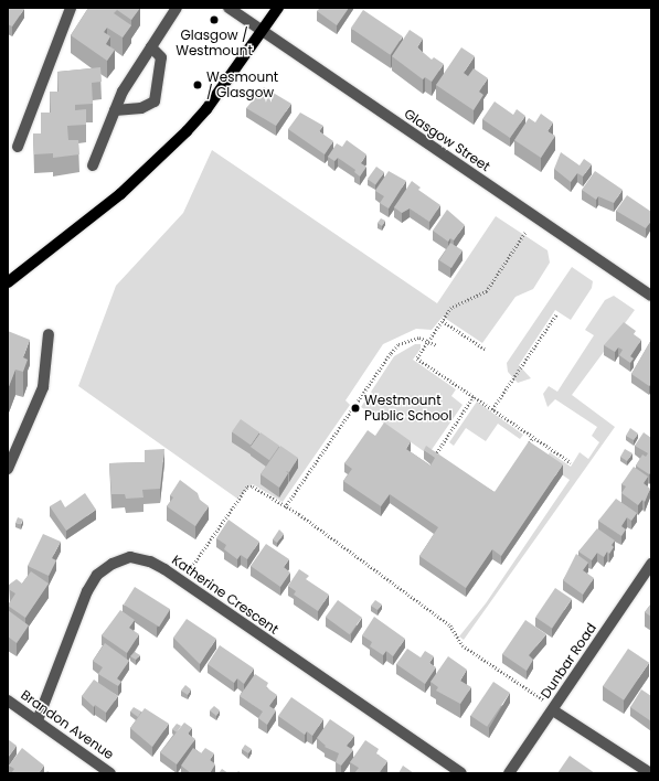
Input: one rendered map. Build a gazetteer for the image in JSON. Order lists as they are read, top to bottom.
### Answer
{
  "streets": {
    "street": [
      "Glasgow Street",
      "Katherine Crescent",
      "Dunbar Road",
      "Brandon Avenue"
    ]
  },
  "crossings": [
    ["Katherine Crescent", "Brandon Avenue"]
  ],
  "places": ["Glasgow / Westmount", "Wesmount / Glasgow", "Westmount Public School"]
}
